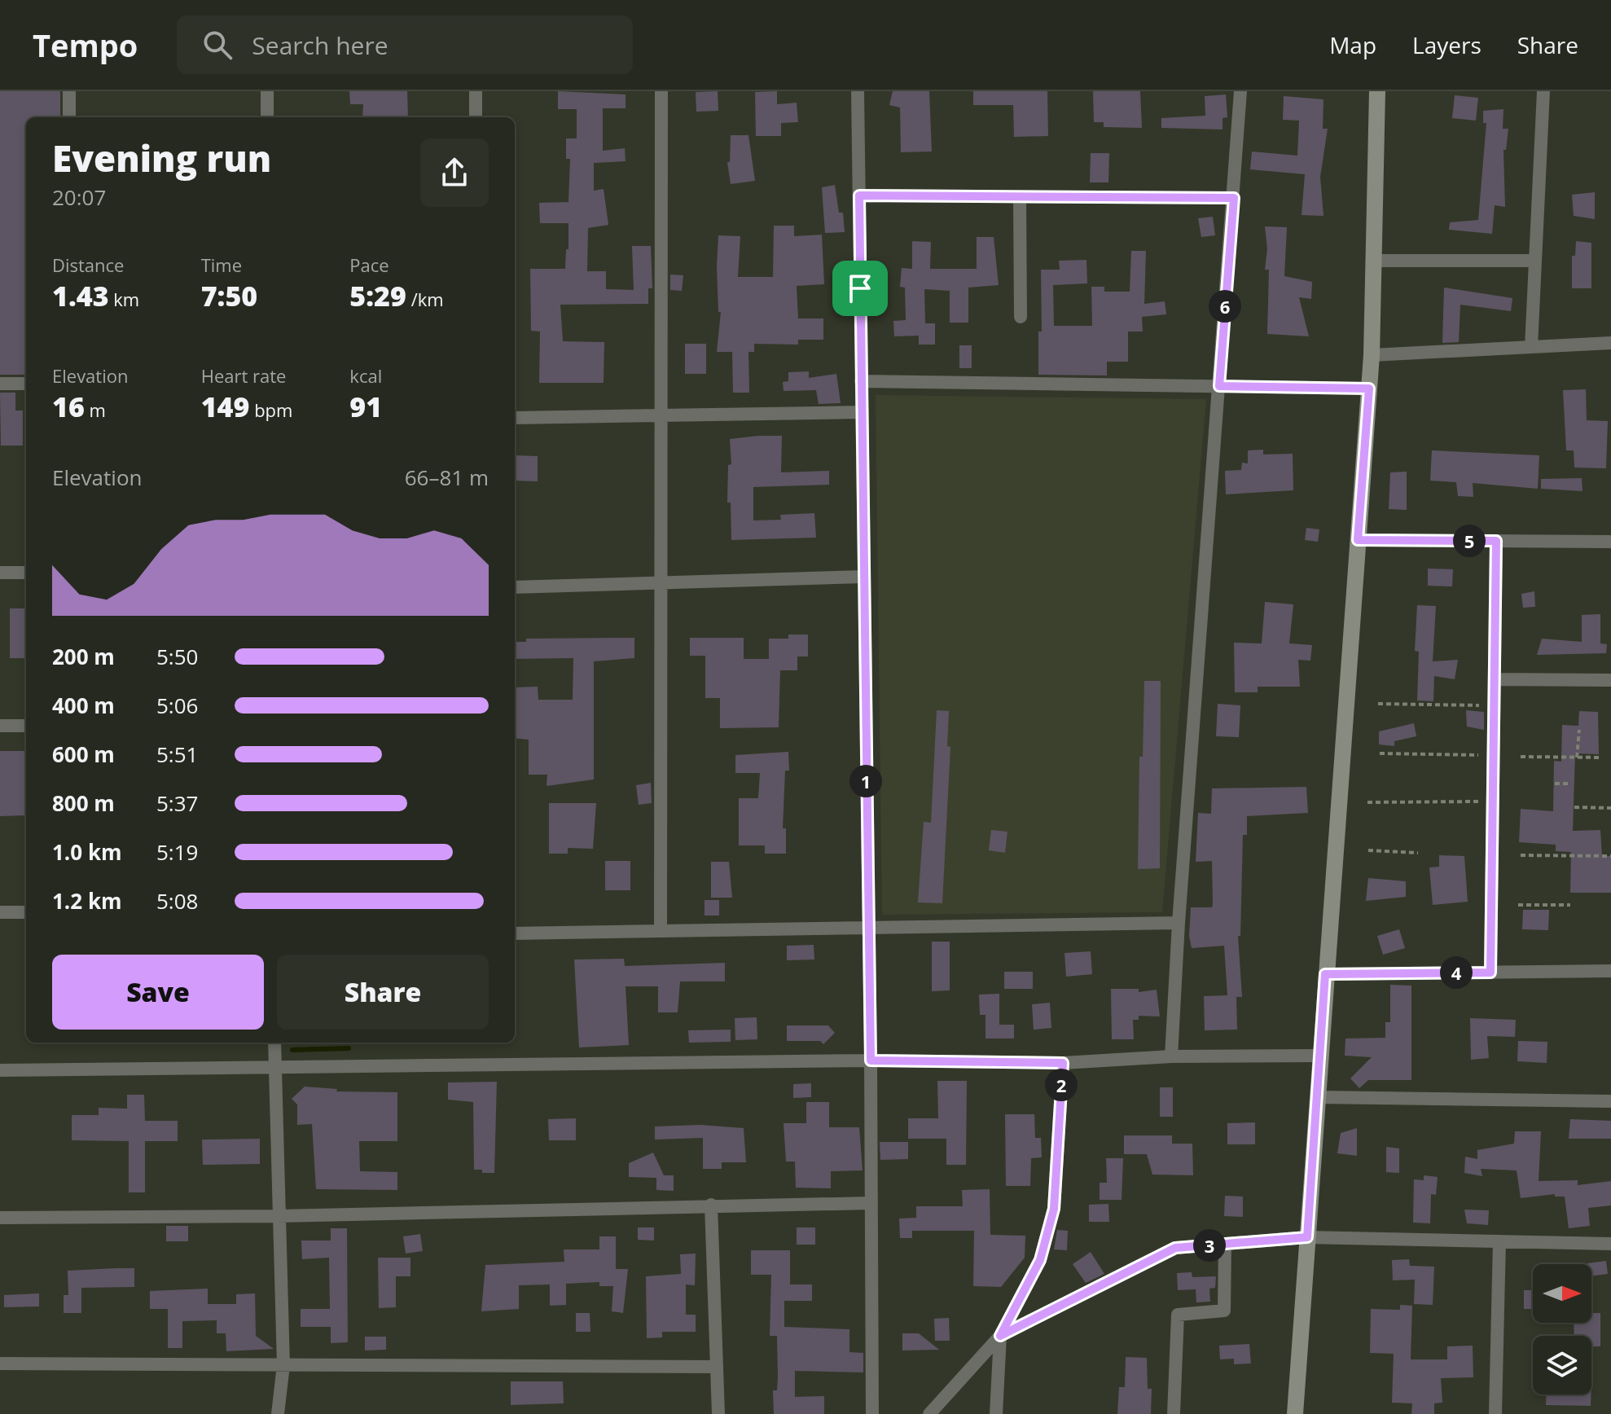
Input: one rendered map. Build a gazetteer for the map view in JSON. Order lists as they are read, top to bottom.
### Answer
{
  "north": "right",
  "page": {
    "header": "Tempo",
    "search": "Search here",
    "nav": ["Map", "Layers", "Share"],
    "heading": ["Evening run", "20:07"],
    "stats": [
      ["Distance", "1.43 km"],
      ["Time", "7:50"],
      ["Pace", "5:29 /km"],
      ["Elevation", "16 m"],
      ["Heart rate", "149 bpm"],
      ["kcal", "91"]
    ],
    "pins": [
      "6",
      "5",
      "1",
      "4",
      "2",
      "3"
    ],
    "chart": ["Elevation", "66–81 m"],
    "list": [
      {
        "name": "200 m",
        "note": "5:50"
      },
      {
        "name": "400 m",
        "note": "5:06"
      },
      {
        "name": "600 m",
        "note": "5:51"
      },
      {
        "name": "800 m",
        "note": "5:37"
      },
      {
        "name": "1.0 km",
        "note": "5:19"
      },
      {
        "name": "1.2 km",
        "note": "5:08"
      }
    ],
    "buttons": ["Save", "Share"]
  }
}
